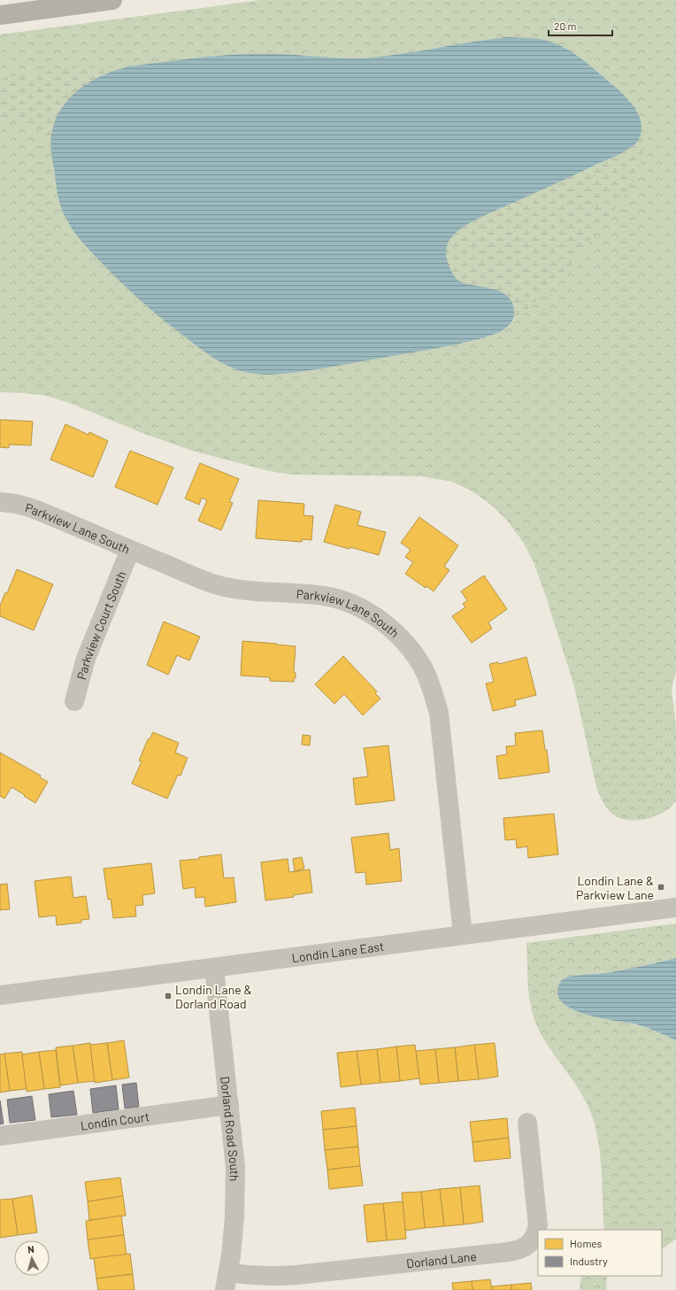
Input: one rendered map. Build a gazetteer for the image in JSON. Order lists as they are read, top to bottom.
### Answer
{
  "streets": {
    "street": [
      "Parkview Lane South",
      "Parkview Court South",
      "Londin Lane East",
      "Londin Court",
      "Dorland Road South",
      "Dorland Lane"
    ]
  },
  "crossings": [
    ["Parkview Lane South", "Parkview Court South"],
    ["Parkview Lane South", "Londin Lane East"],
    ["Londin Lane East", "Dorland Road South"],
    ["Londin Court", "Dorland Road South"],
    ["Dorland Road South", "Dorland Lane"]
  ],
  "places": {
    "transit": ["Londin Lane & Parkview Lane", "Londin Lane & Dorland Road"]
  },
  "legend": ["Homes", "Industry"],
  "scale_bar": "20 m",
  "north": "top"
}
